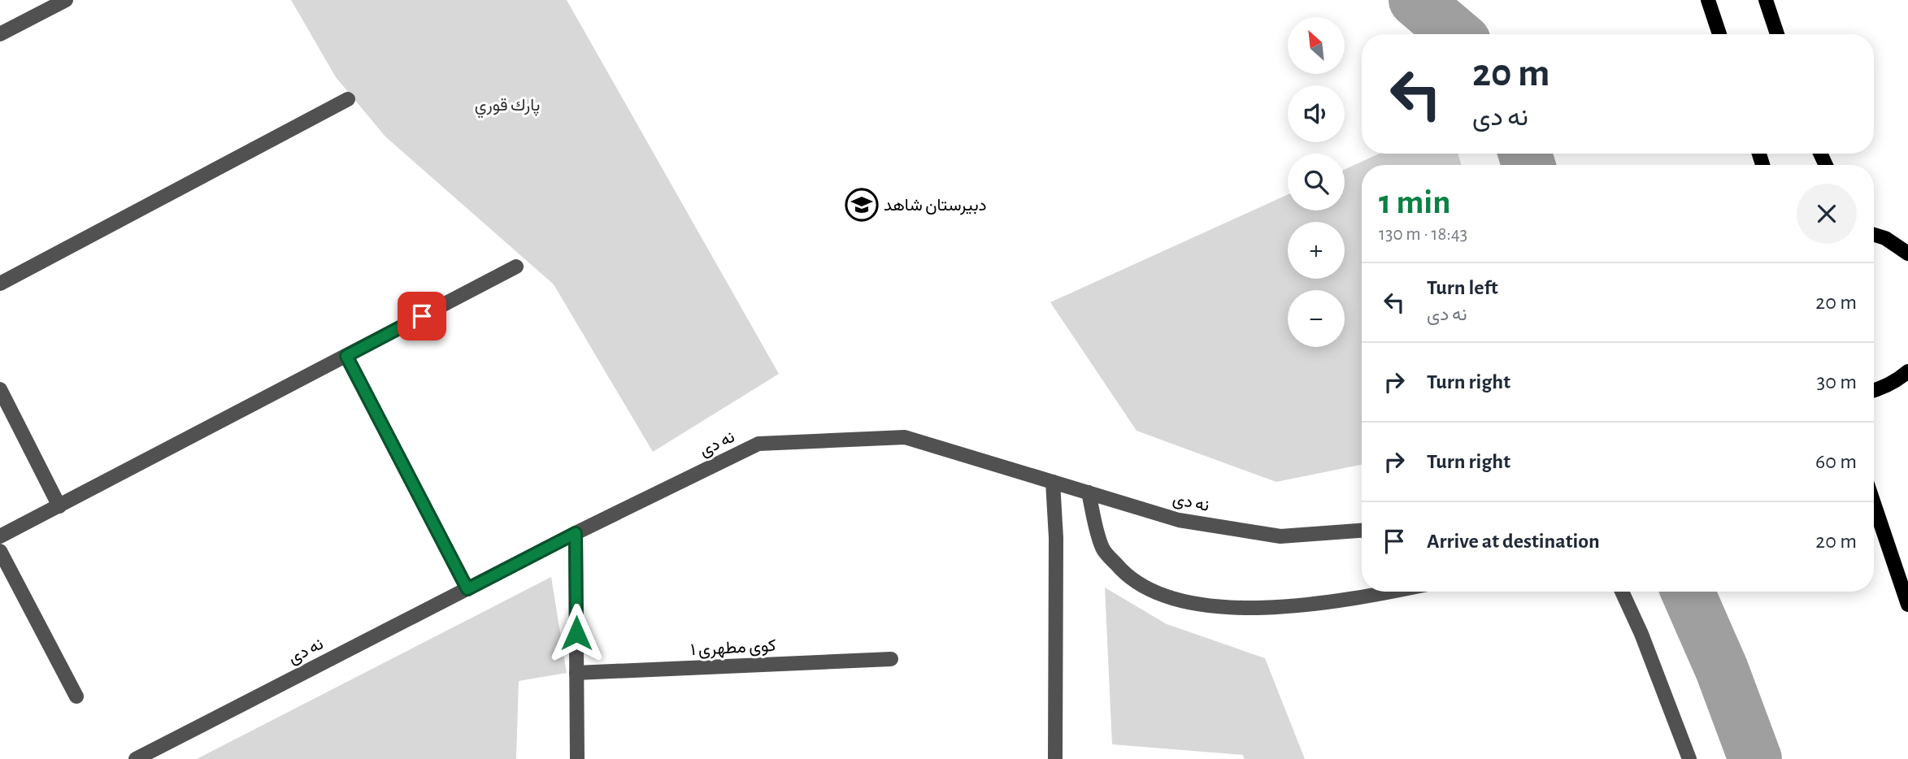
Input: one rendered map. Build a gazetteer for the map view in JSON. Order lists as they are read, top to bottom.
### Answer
{
  "streets": {
    "street": ["نه دی", "کوی مطهری ۱"]
  },
  "parks": ["پارك قوري"],
  "places": {
    "school or university": ["دبیرستان شاهد"]
  },
  "north": "top left",
  "page": {
    "map_buttons": ["+", "−"],
    "turn": ["20 m", "نه دی"],
    "heading": ["1 min", "130 m · 18:43"],
    "list": [
      {
        "name": "Turn left",
        "note": "نه دی",
        "value": "20 m"
      },
      {
        "name": "Turn right",
        "value": "30 m"
      },
      {
        "name": "Turn right",
        "value": "60 m"
      },
      {
        "name": "Arrive at destination",
        "value": "20 m"
      }
    ]
  }
}
